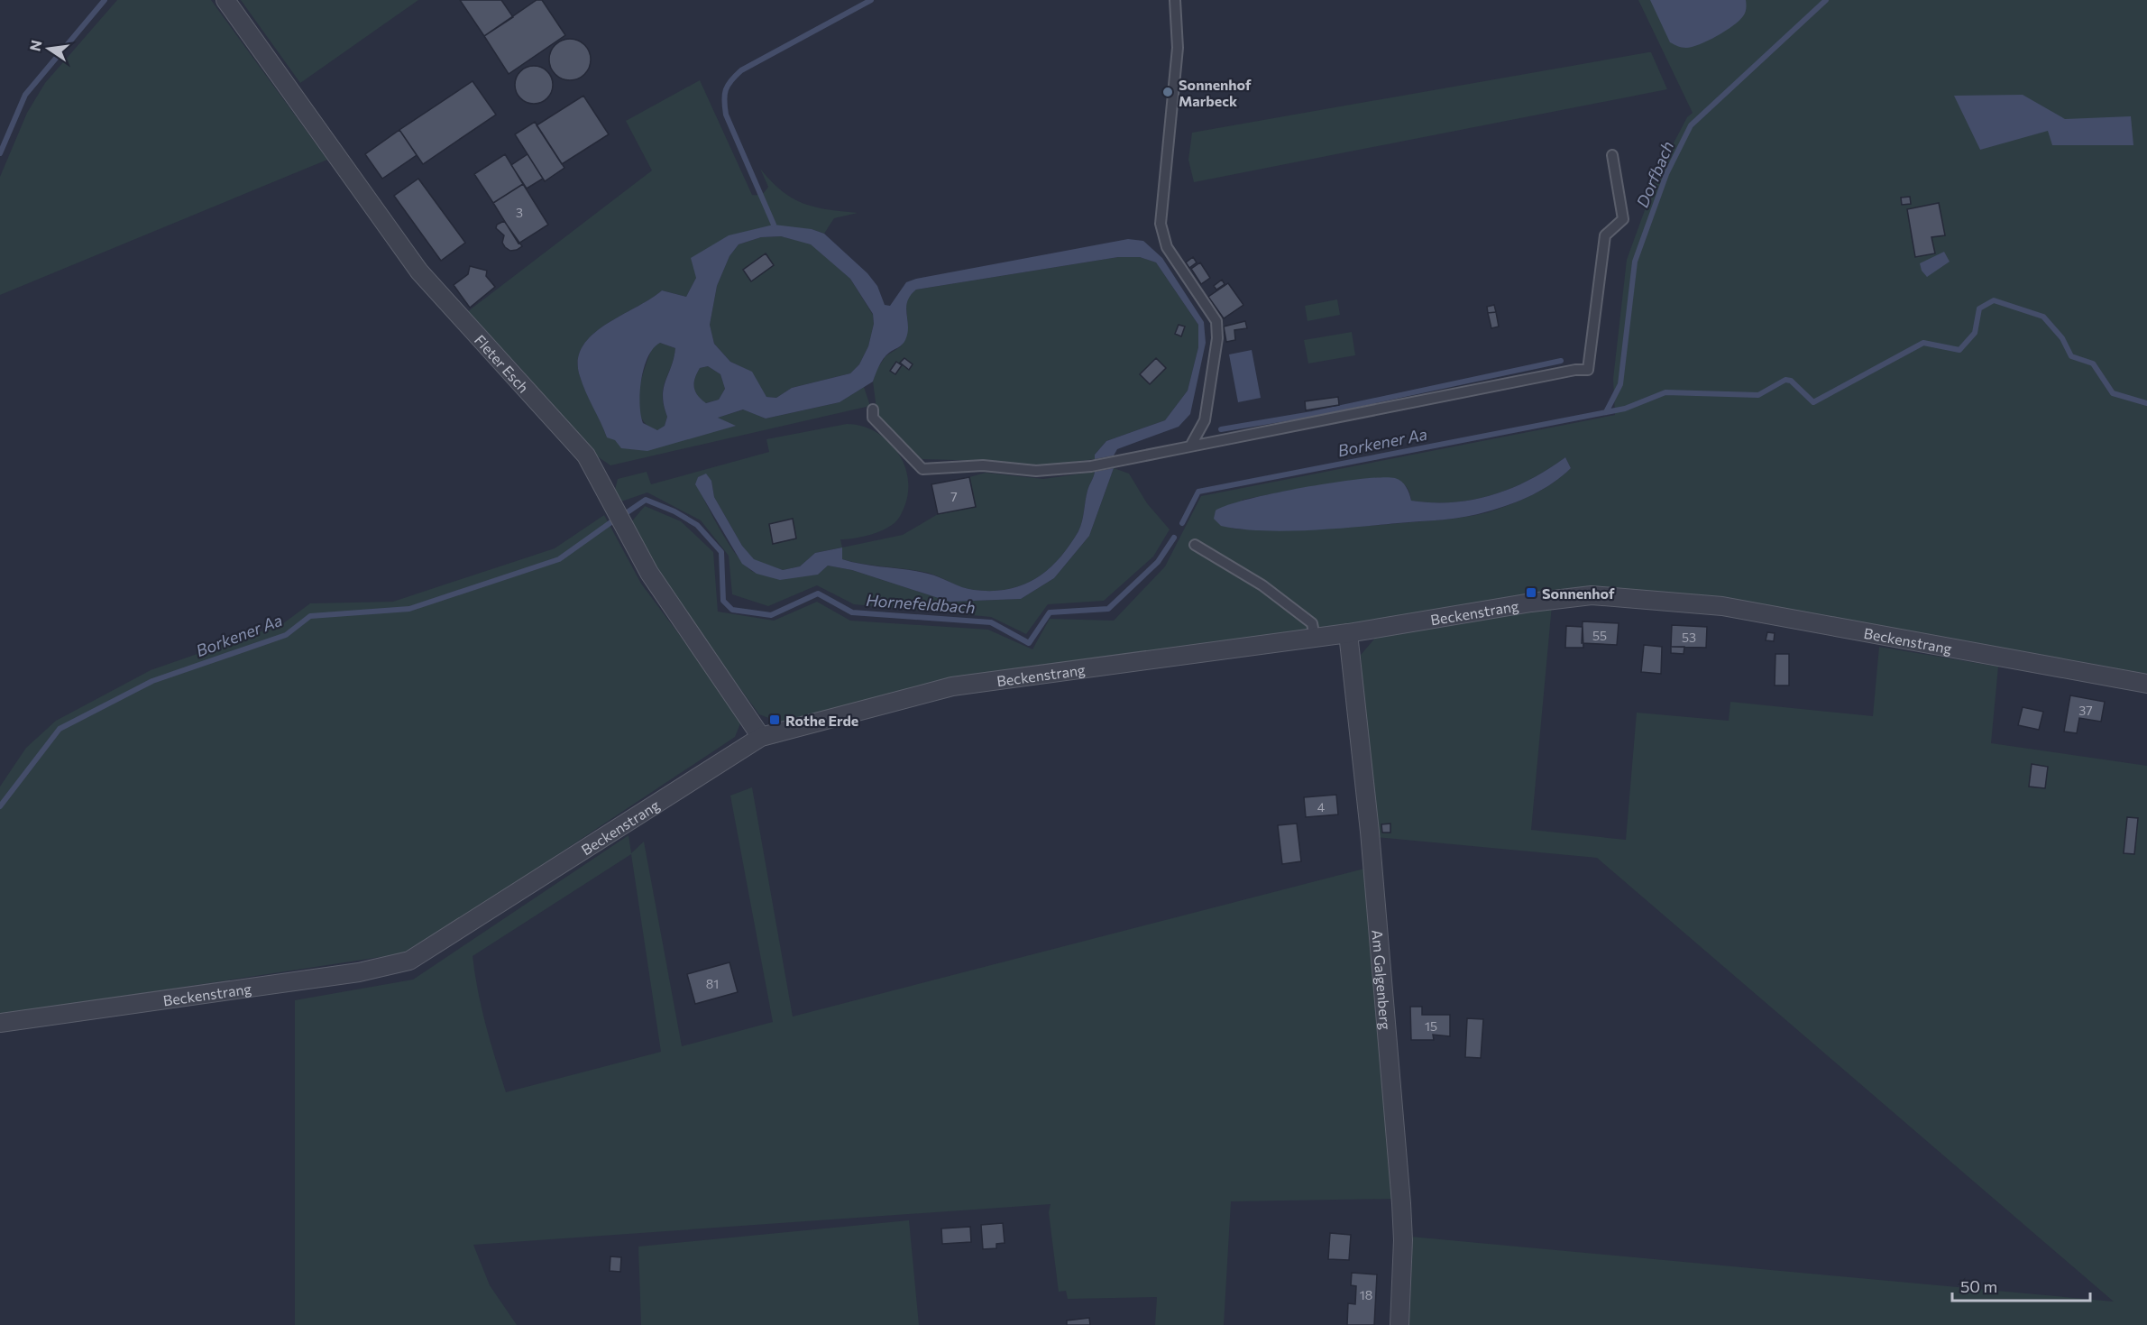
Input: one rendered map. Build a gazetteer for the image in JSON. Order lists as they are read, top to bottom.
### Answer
{
  "streets": {
    "street": ["Fleter Esch", "Beckenstrang", "Am Galgenberg"]
  },
  "crossings": [
    ["Fleter Esch", "Beckenstrang"],
    ["Beckenstrang", "Am Galgenberg"]
  ],
  "water": ["Dorfbach", "Borkener Aa", "Hornefeldbach"],
  "places": {
    "other": ["Sonnenhof Marbeck"],
    "transit": ["Sonnenhof", "Rothe Erde"]
  },
  "house_numbers": [
    "3",
    "7",
    "55",
    "53",
    "37",
    "4",
    "81",
    "15",
    "18"
  ],
  "scale_bar": "50 m",
  "north": "left"
}
